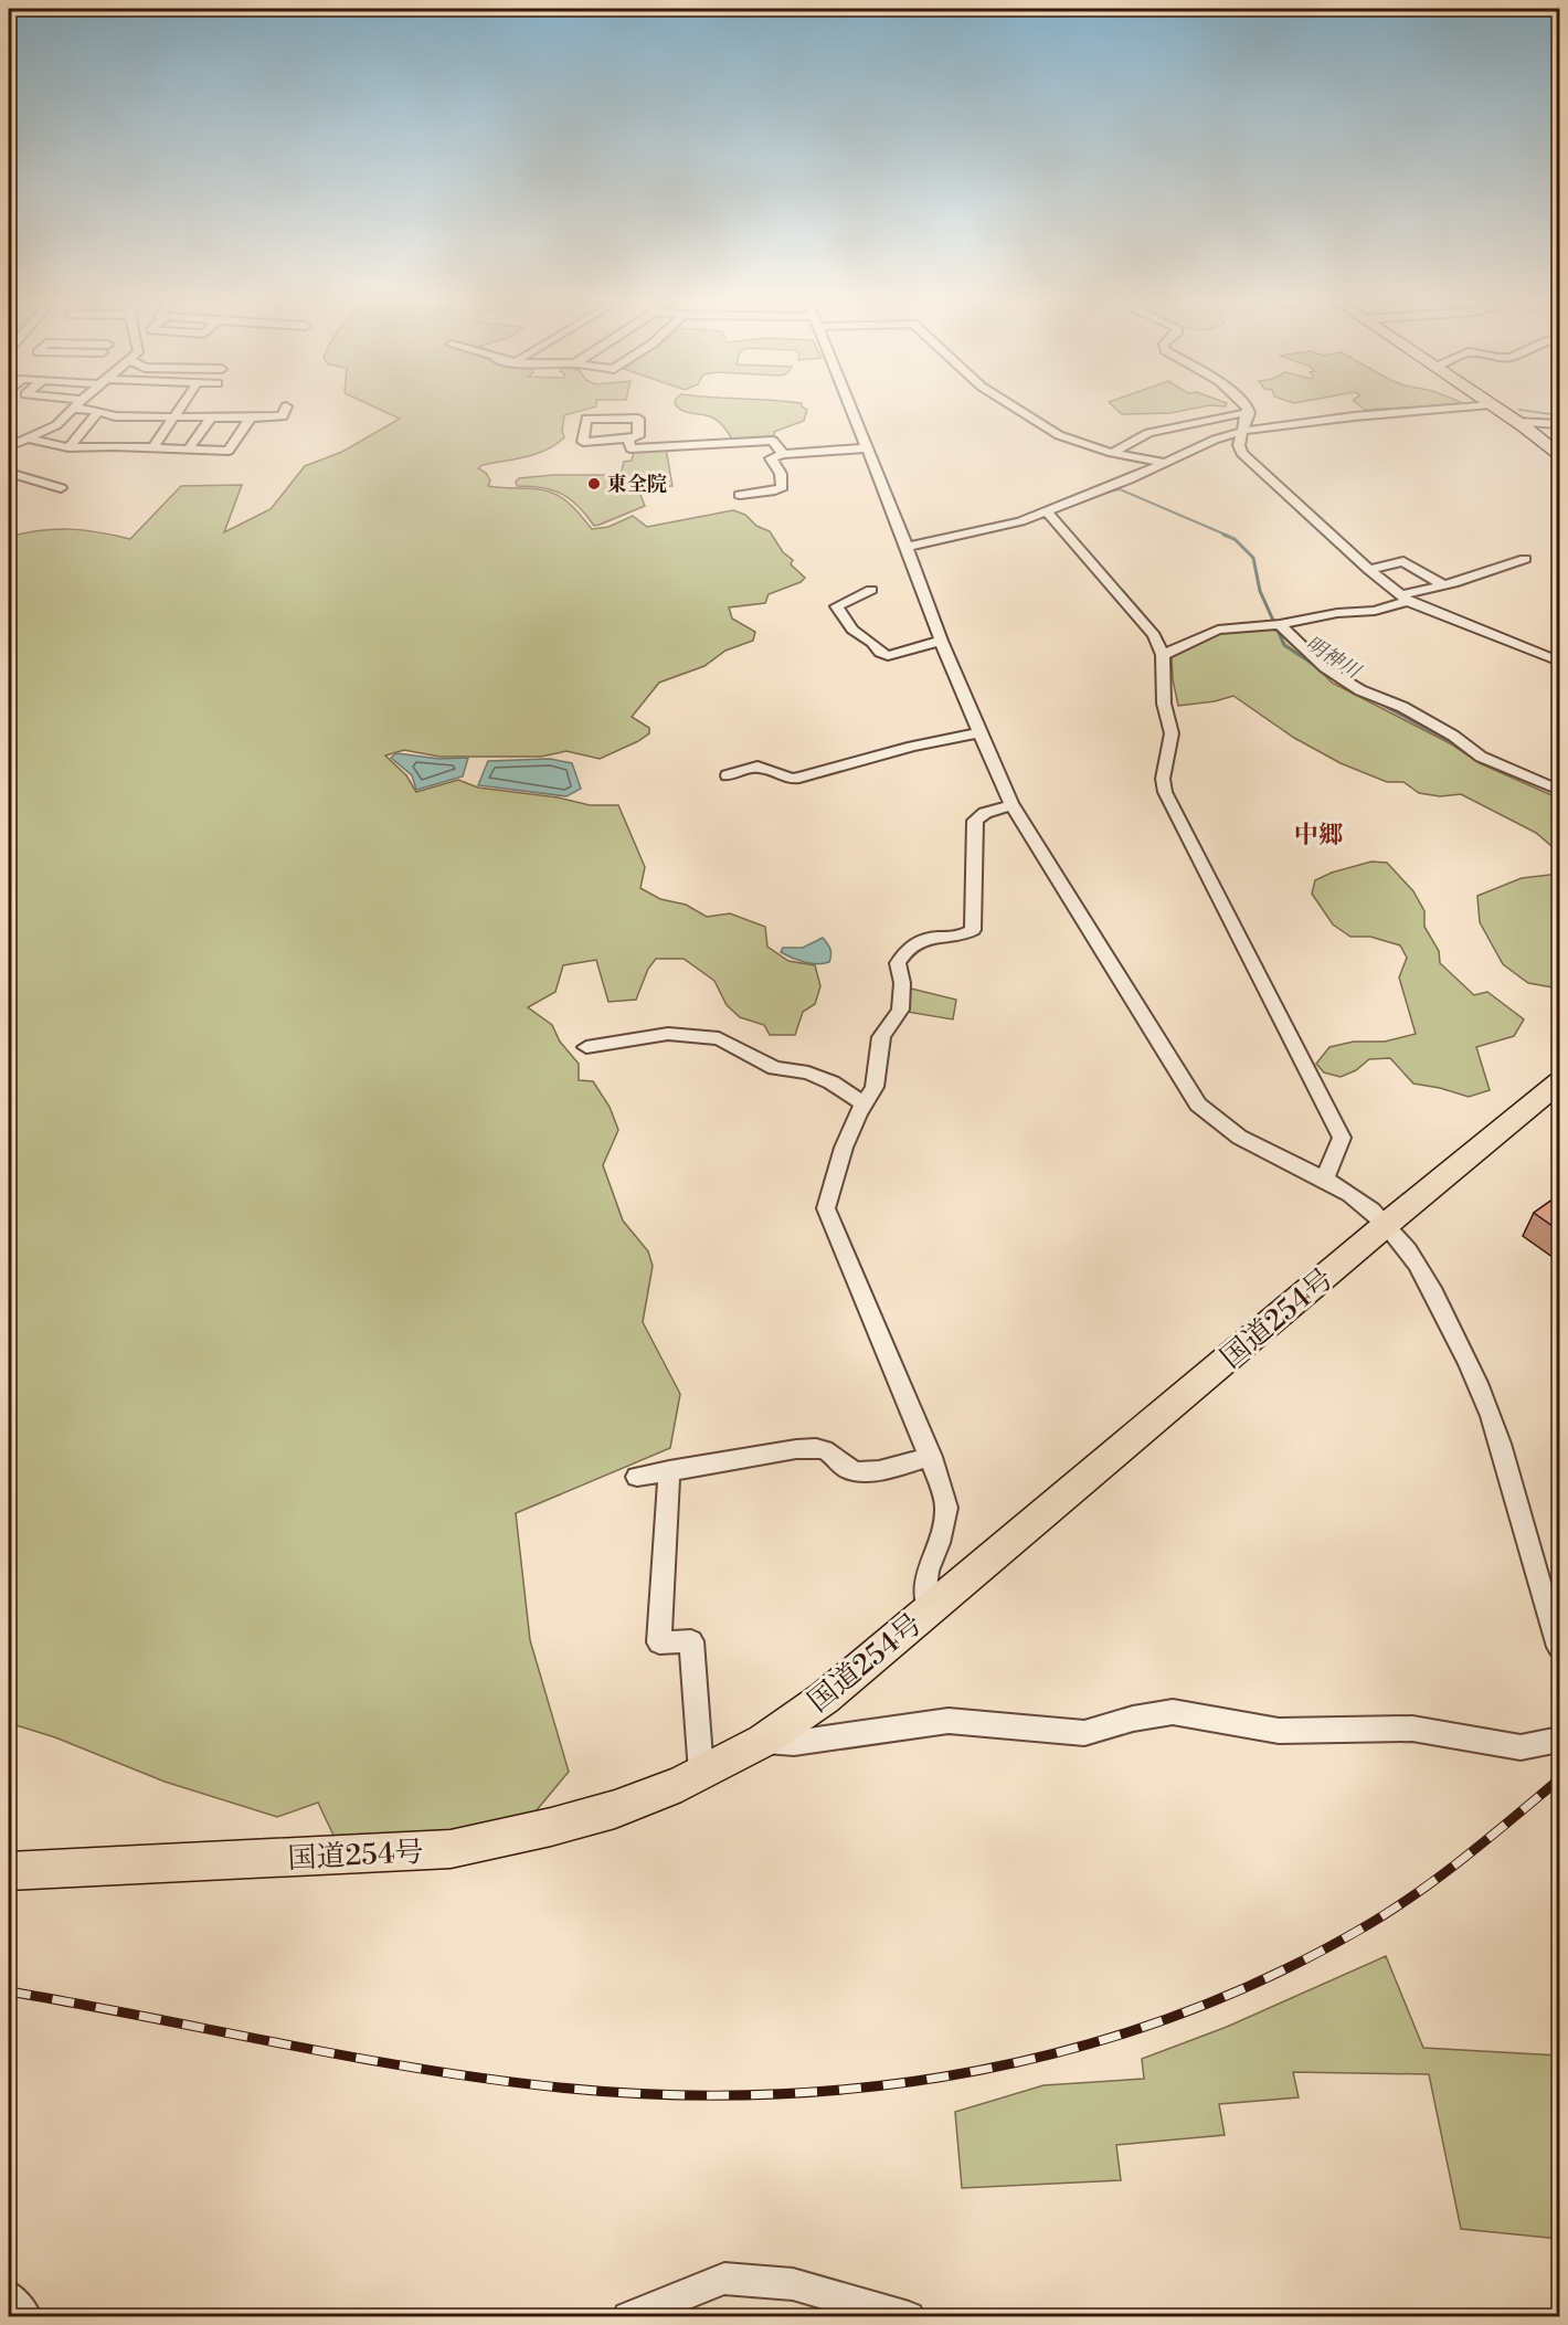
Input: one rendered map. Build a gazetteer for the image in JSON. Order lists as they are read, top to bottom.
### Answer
{
  "streets": {
    "highway": ["国道254号"]
  },
  "districts": ["中郷"],
  "water": ["明神川"],
  "places": ["東全院"]
}
